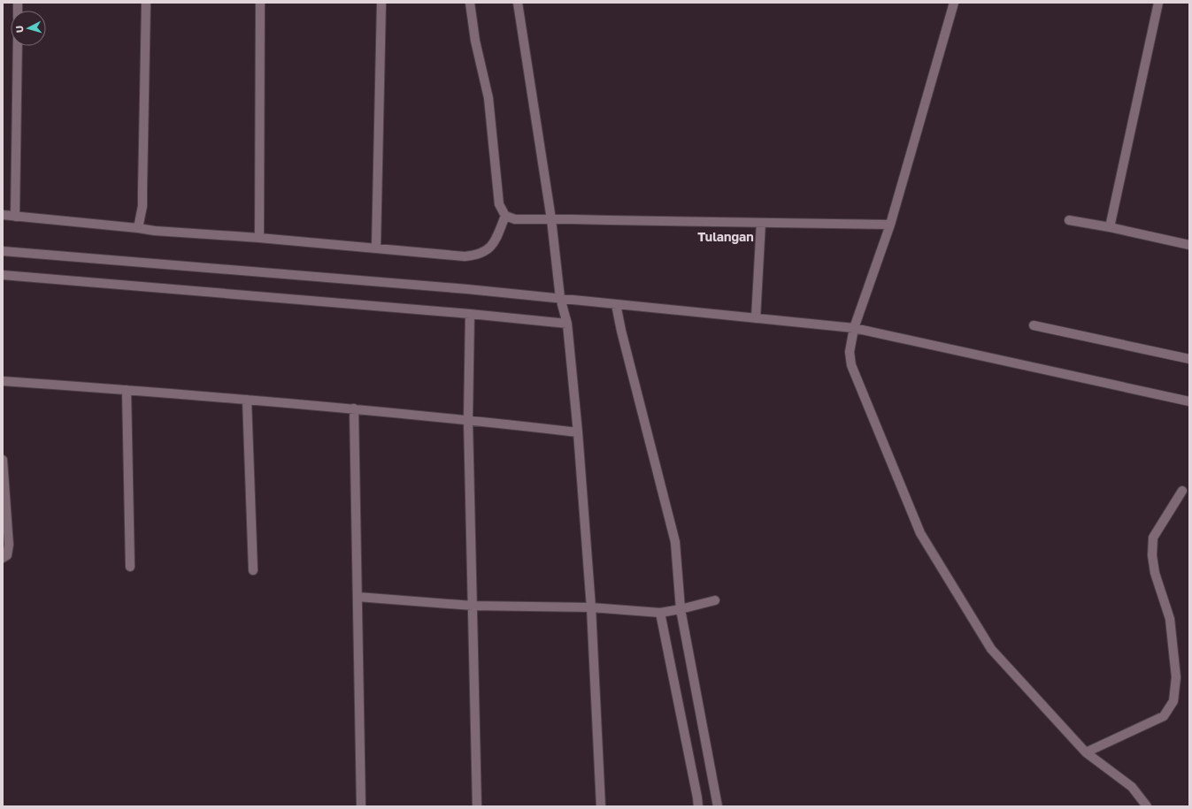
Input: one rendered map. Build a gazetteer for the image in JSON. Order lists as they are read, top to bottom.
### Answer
{
  "districts": ["Tulangan"],
  "north": "left"
}
